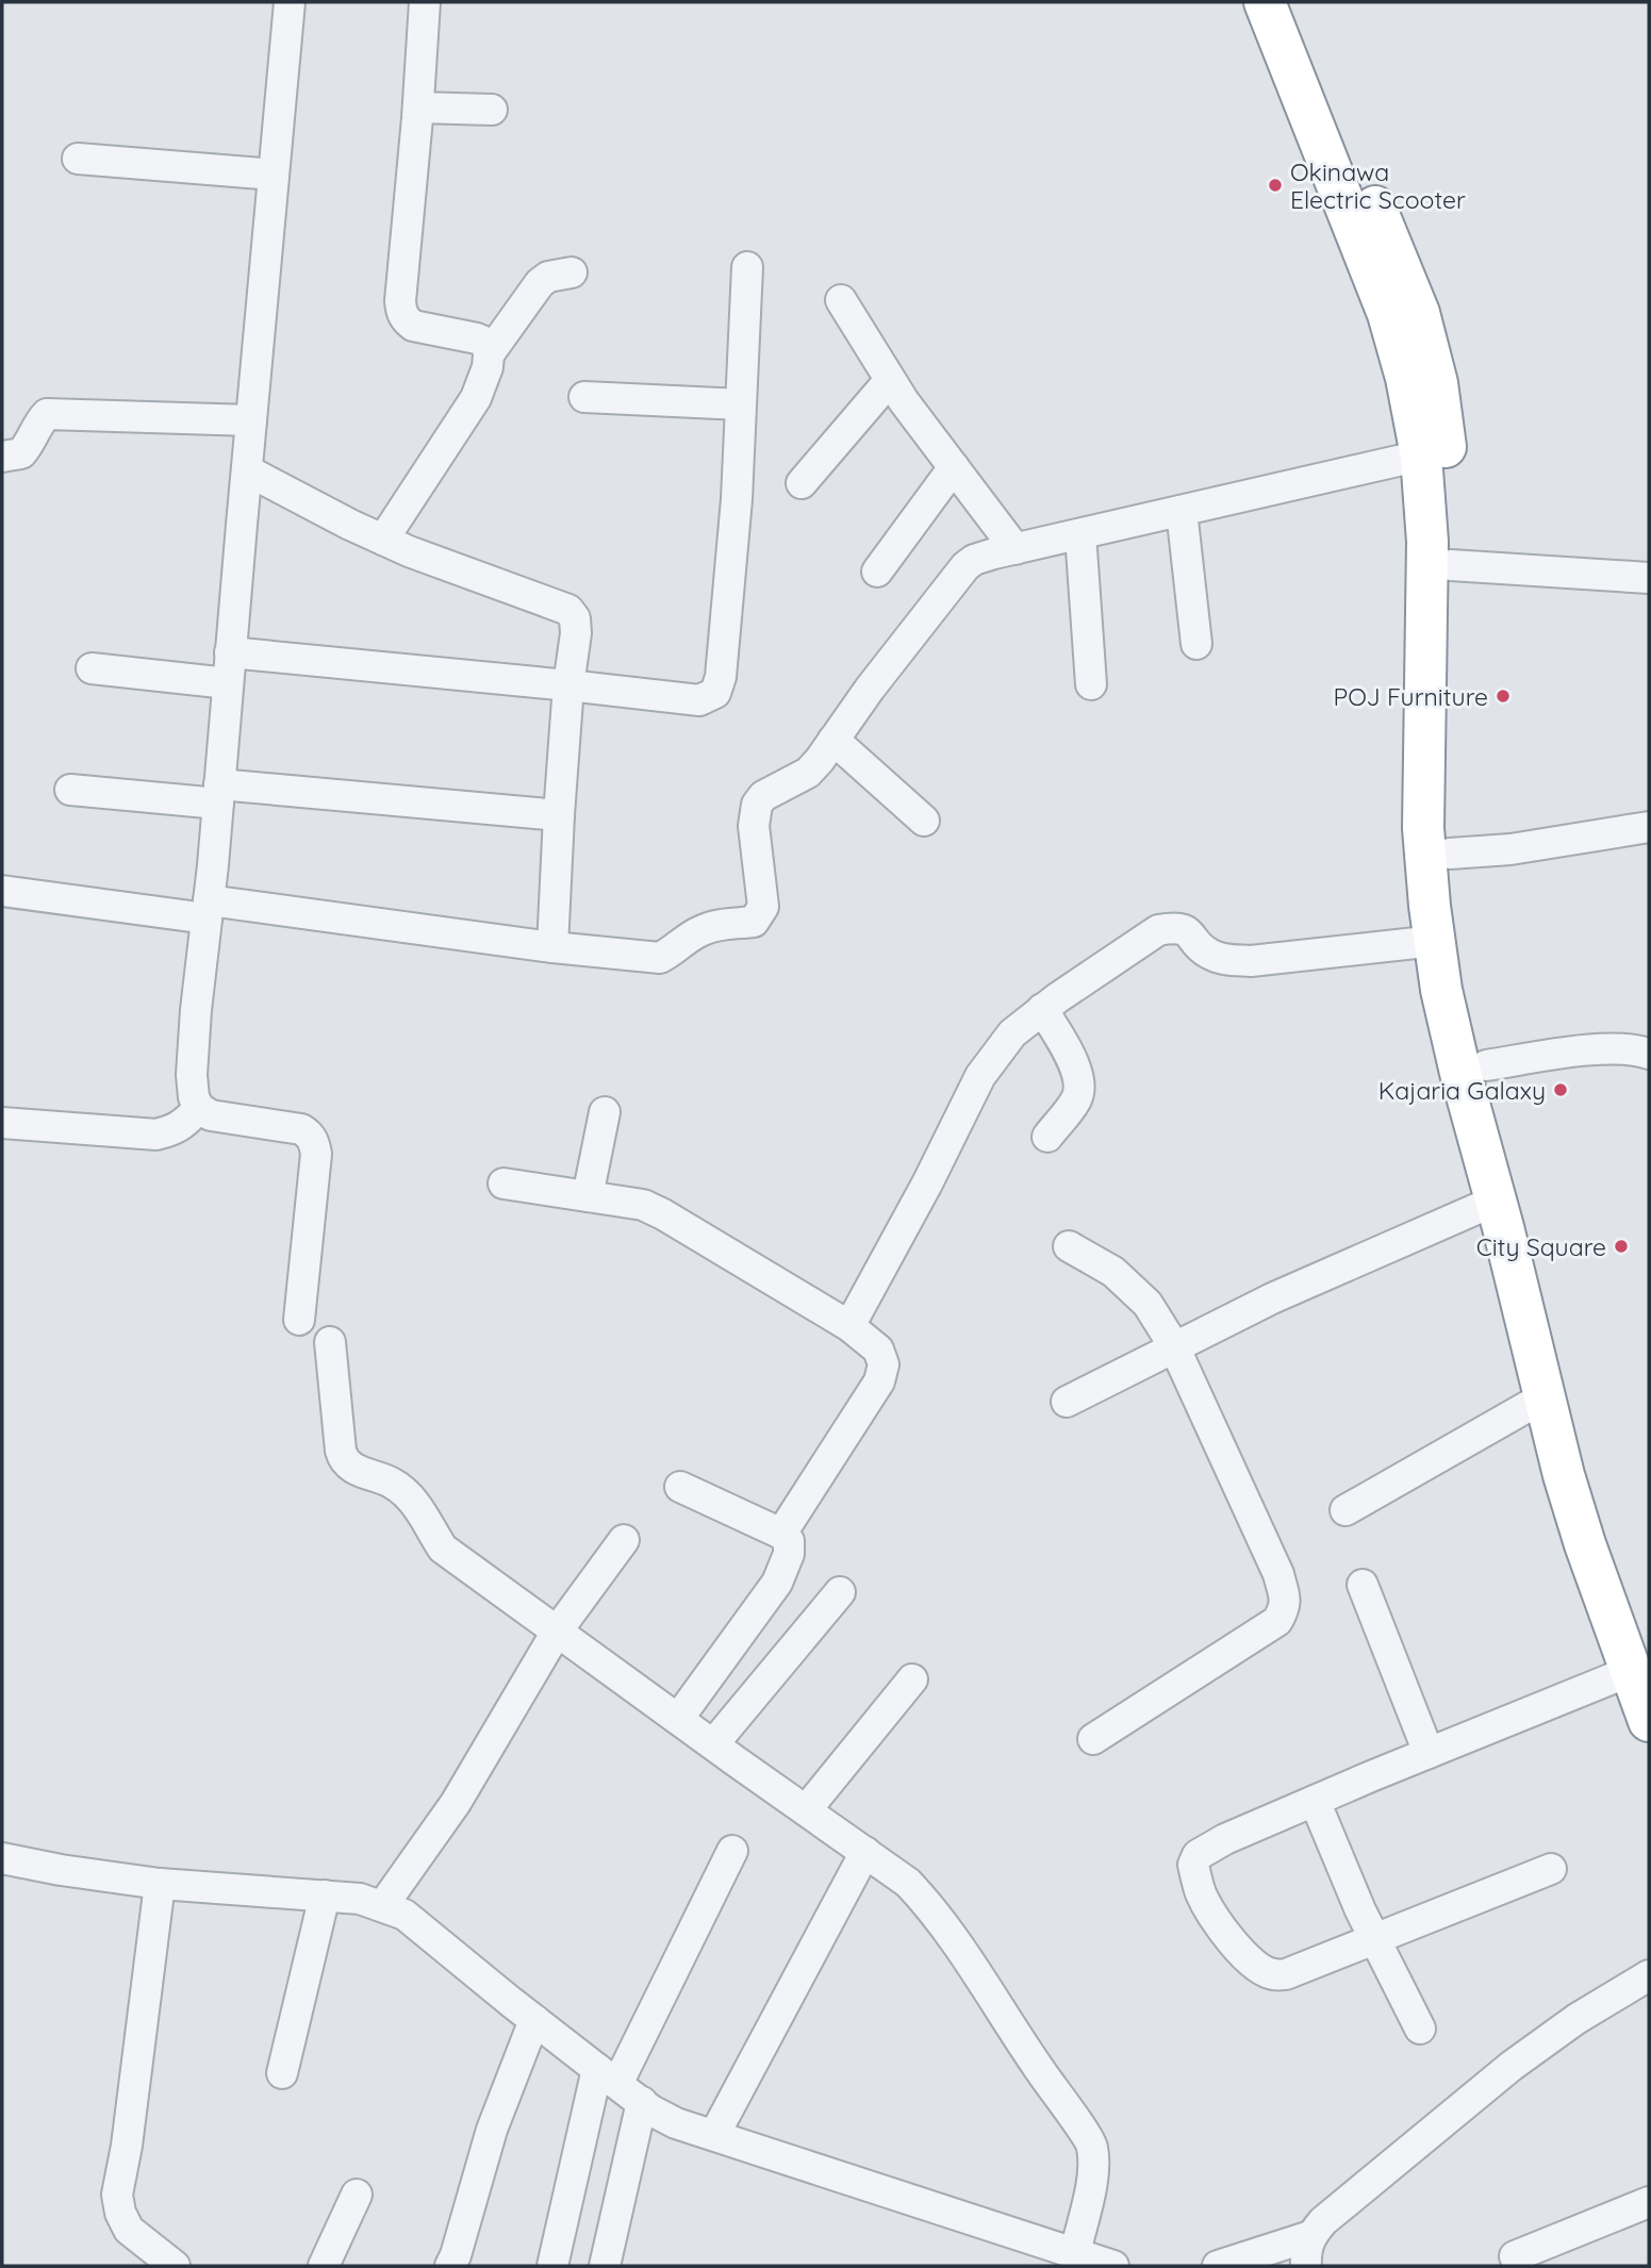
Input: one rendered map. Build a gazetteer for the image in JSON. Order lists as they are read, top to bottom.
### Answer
{
  "places": [
    "Okinawa Electric Scooter",
    "POJ Furniture",
    "Kajaria Galaxy",
    "City Square"
  ]
}
